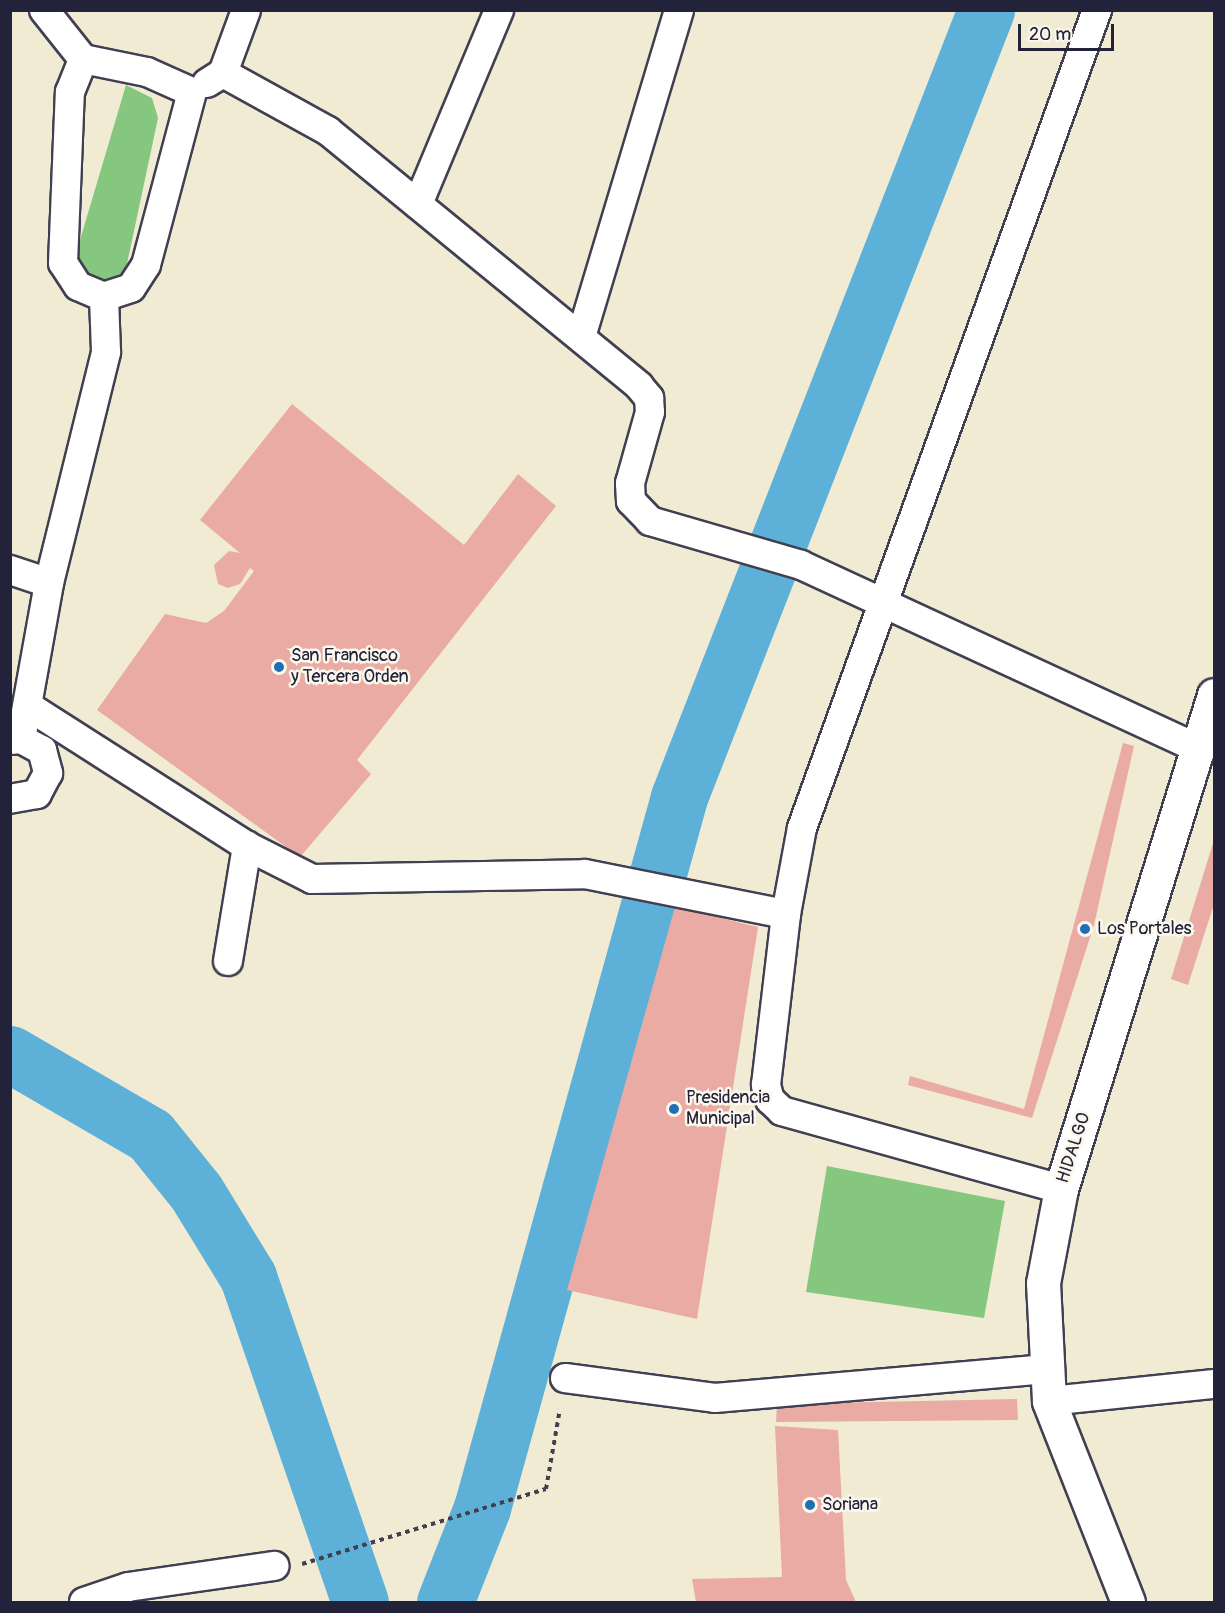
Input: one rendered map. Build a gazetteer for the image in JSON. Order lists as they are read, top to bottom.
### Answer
{
  "streets": {
    "main road": ["HIDALGO"]
  },
  "places": [
    "San Francisco y Tercera Orden",
    "Los Portales",
    "Presidencia Municipal",
    "Soriana"
  ],
  "scale_bar": "20 m"
}
